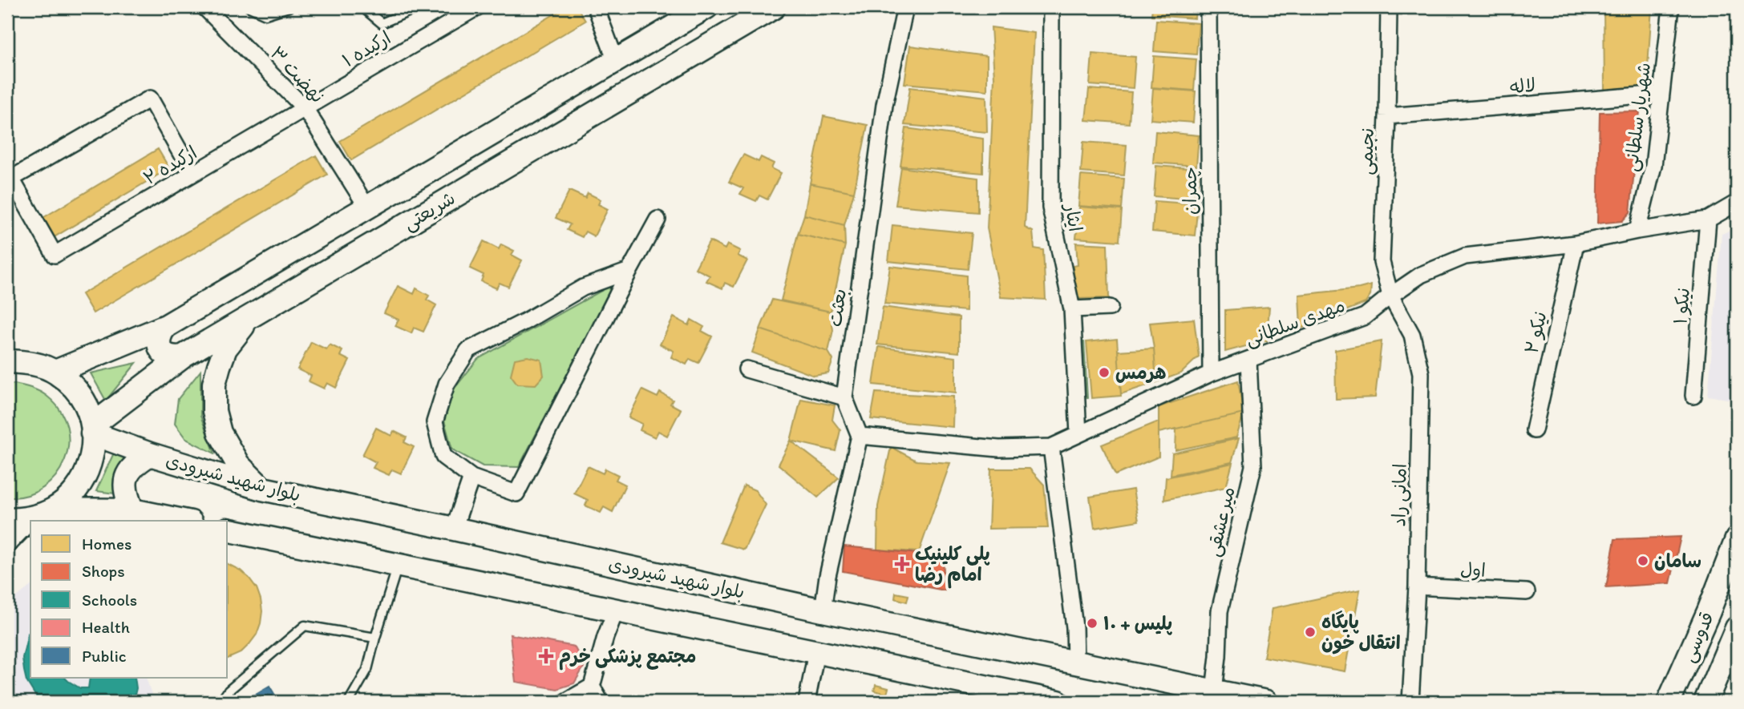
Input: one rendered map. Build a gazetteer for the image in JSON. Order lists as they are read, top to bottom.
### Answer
{
  "streets": {
    "main road": ["شریعتی", "بلوار شهید شیرودی", "قدوسی"],
    "street": [
      "ارکیده ۱",
      "نهضت ۳",
      "لاله",
      "شهریار سلطانی",
      "نجیمی",
      "ارکیده ۲",
      "چمران",
      "ایثار",
      "نیکو ۱",
      "بعثت",
      "مهدی سلطانی",
      "نیکو ۲",
      "امانی راد",
      "میرعشقی",
      "اول"
    ]
  },
  "crossings": [
    ["ارکیده ۱", "نهضت ۳"],
    ["ارکیده ۱", "ارکیده ۲"],
    ["نهضت ۳", "ارکیده ۲"],
    ["نهضت ۳", "شریعتی"],
    ["لاله", "شهریار سلطانی"],
    ["لاله", "نجیمی"],
    ["شهریار سلطانی", "مهدی سلطانی"],
    ["نجیمی", "مهدی سلطانی"],
    ["نجیمی", "امانی راد"],
    ["چمران", "مهدی سلطانی"],
    ["شریعتی", "بلوار شهید شیرودی"],
    ["ایثار", "مهدی سلطانی"],
    ["نیکو ۱", "مهدی سلطانی"],
    ["بعثت", "مهدی سلطانی"],
    ["مهدی سلطانی", "نیکو ۲"],
    ["مهدی سلطانی", "امانی راد"],
    ["مهدی سلطانی", "میرعشقی"],
    ["بلوار شهید شیرودی", "میرعشقی"],
    ["امانی راد", "اول"]
  ],
  "places": {
    "other": [
      "هرمس",
      "سامان",
      "پلیس + ۱۰",
      "پایگاه انتقال خون"
    ],
    "health": ["پلی کلینیک امام رضا", "مجتمع پزشکی خرم"]
  },
  "legend": [
    "Homes",
    "Shops",
    "Schools",
    "Health",
    "Public"
  ]
}
